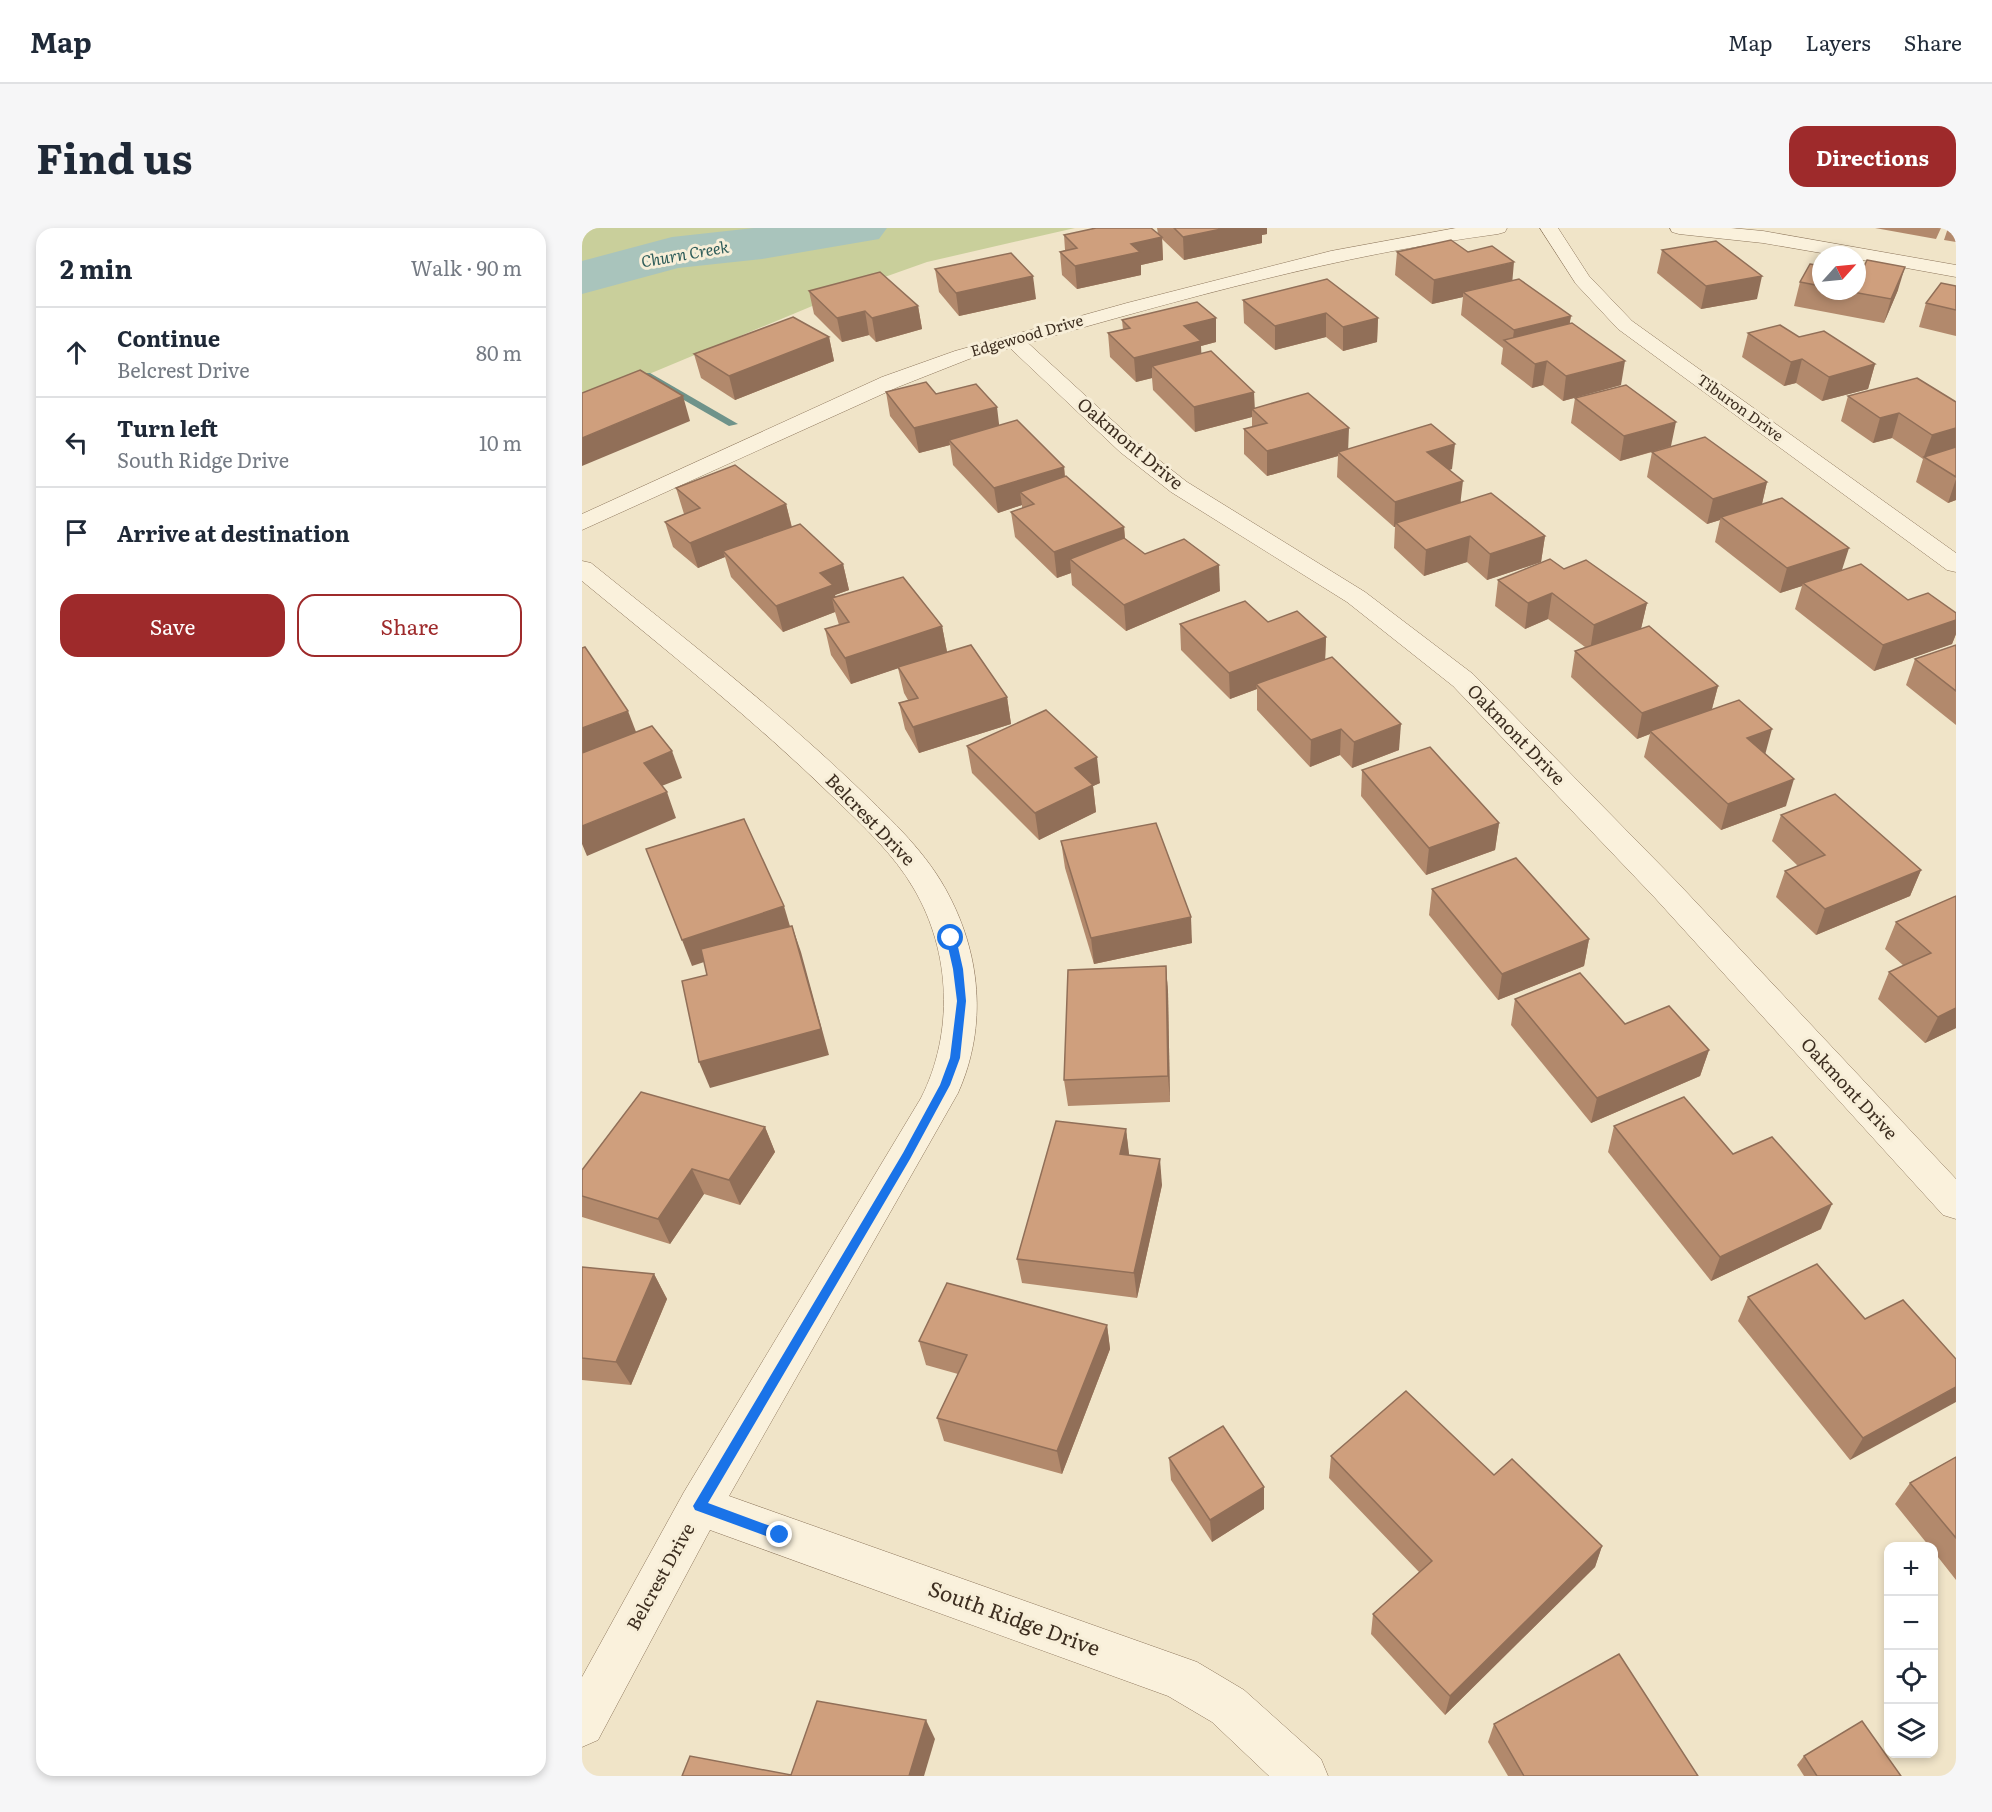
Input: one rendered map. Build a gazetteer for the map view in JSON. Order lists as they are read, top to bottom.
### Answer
{
  "streets": {
    "street": [
      "Edgewood Drive",
      "Tiburon Drive",
      "Oakmont Drive",
      "Belcrest Drive",
      "South Ridge Drive"
    ]
  },
  "crossings": [
    ["Edgewood Drive", "Oakmont Drive"],
    ["Belcrest Drive", "South Ridge Drive"]
  ],
  "water": ["Churn Creek"],
  "north": "top right",
  "page": {
    "header": "Map",
    "nav": ["Map", "Layers", "Share"],
    "title": "Find us",
    "buttons": [
      "Directions",
      ["Save", "Share"]
    ],
    "heading": ["2 min", "Walk · 90 m"],
    "list": [
      ["Continue", "Belcrest Drive", "80 m"],
      ["Turn left", "South Ridge Drive", "10 m"],
      "Arrive at destination"
    ],
    "map_buttons": ["+", "−"]
  }
}
